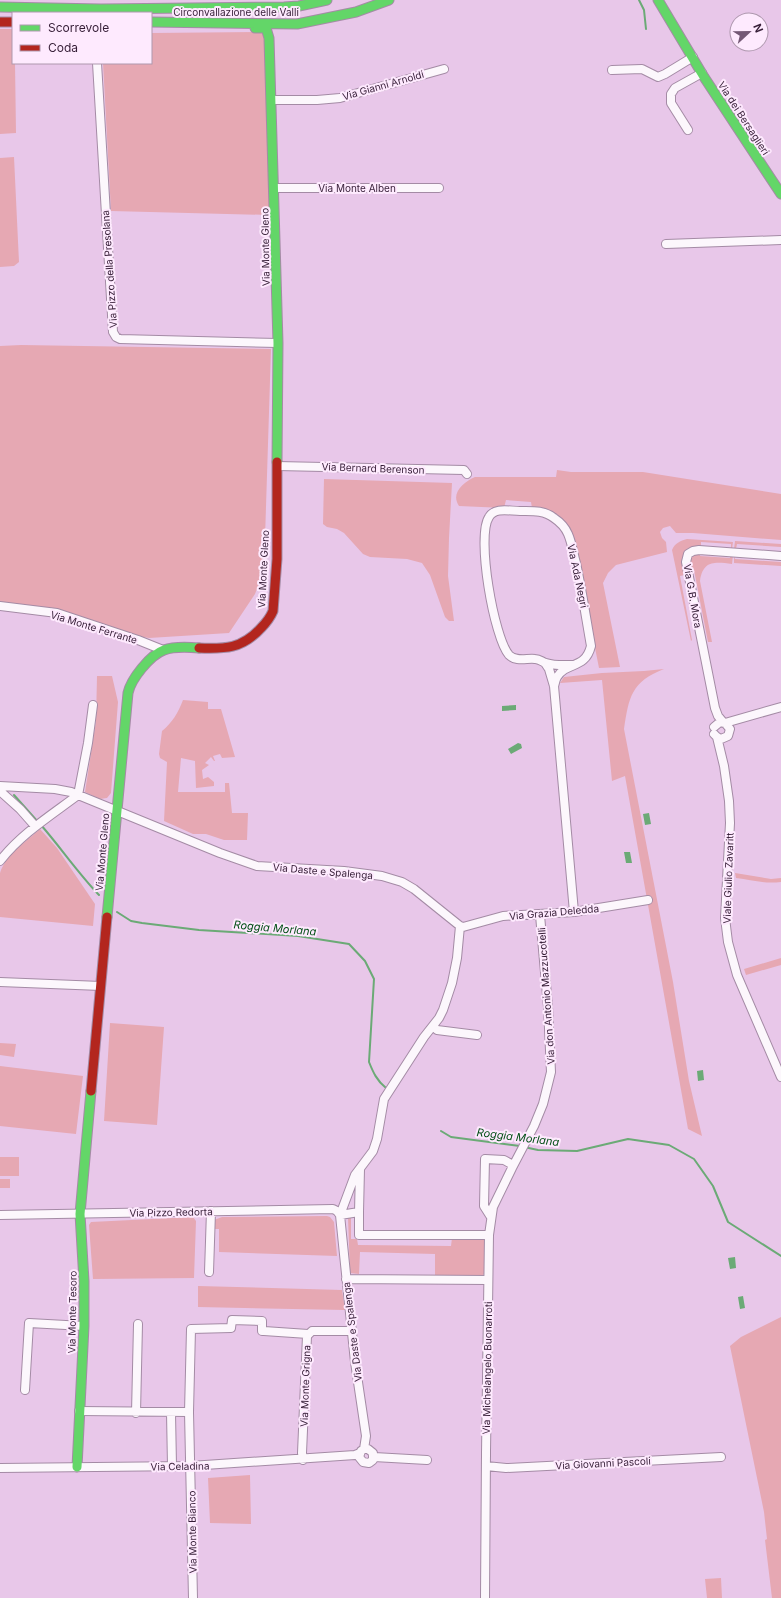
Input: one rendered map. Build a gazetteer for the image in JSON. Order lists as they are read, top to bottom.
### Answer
{
  "streets": {
    "main road": [
      "Circonvallazione delle Valli",
      "Via dei Bersaglieri",
      "Via Monte Gleno",
      "Via Monte Tesoro"
    ],
    "street": [
      "Via Gianni Arnoldi",
      "Via Monte Alben",
      "Via Pizzo della Presolana",
      "Via Bernard Berenson",
      "Via Ada Negri",
      "Via G.B. Mora",
      "Via Monte Ferrante",
      "Via Daste e Spalenga",
      "Viale Giulio Zavaritt",
      "Via Grazia Deledda",
      "Via don Antonio Mazzucotelli",
      "Via Pizzo Redorta",
      "Via Michelangelo Buonarroti",
      "Via Monte Grigna",
      "Via Giovanni Pascoli",
      "Via Celadina",
      "Via Monte Bianco"
    ]
  },
  "crossings": [
    ["Circonvallazione delle Valli", "Via Monte Gleno"],
    ["Via Gianni Arnoldi", "Via Monte Gleno"],
    ["Via Monte Alben", "Via Monte Gleno"],
    ["Via Monte Gleno", "Via Pizzo della Presolana"],
    ["Via Monte Gleno", "Via Bernard Berenson"],
    ["Via Monte Gleno", "Via Monte Ferrante"],
    ["Via Monte Gleno", "Via Daste e Spalenga"],
    ["Via Monte Gleno", "Via Pizzo Redorta"],
    ["Via Monte Gleno", "Via Monte Tesoro"],
    ["Via G.B. Mora", "Viale Giulio Zavaritt"],
    ["Via Daste e Spalenga", "Via Grazia Deledda"],
    ["Via Daste e Spalenga", "Via Pizzo Redorta"],
    ["Via Daste e Spalenga", "Via Monte Grigna"],
    ["Via Daste e Spalenga", "Via Celadina"],
    ["Via Grazia Deledda", "Via don Antonio Mazzucotelli"],
    ["Via don Antonio Mazzucotelli", "Via Michelangelo Buonarroti"],
    ["Via Pizzo Redorta", "Via Monte Tesoro"],
    ["Via Monte Tesoro", "Via Celadina"],
    ["Via Michelangelo Buonarroti", "Via Giovanni Pascoli"],
    ["Via Monte Grigna", "Via Celadina"],
    ["Via Monte Grigna", "Via Monte Bianco"],
    ["Via Celadina", "Via Monte Bianco"]
  ],
  "water": ["Roggia Morlana"],
  "legend": ["Scorrevole", "Coda"],
  "north": "right"
}
